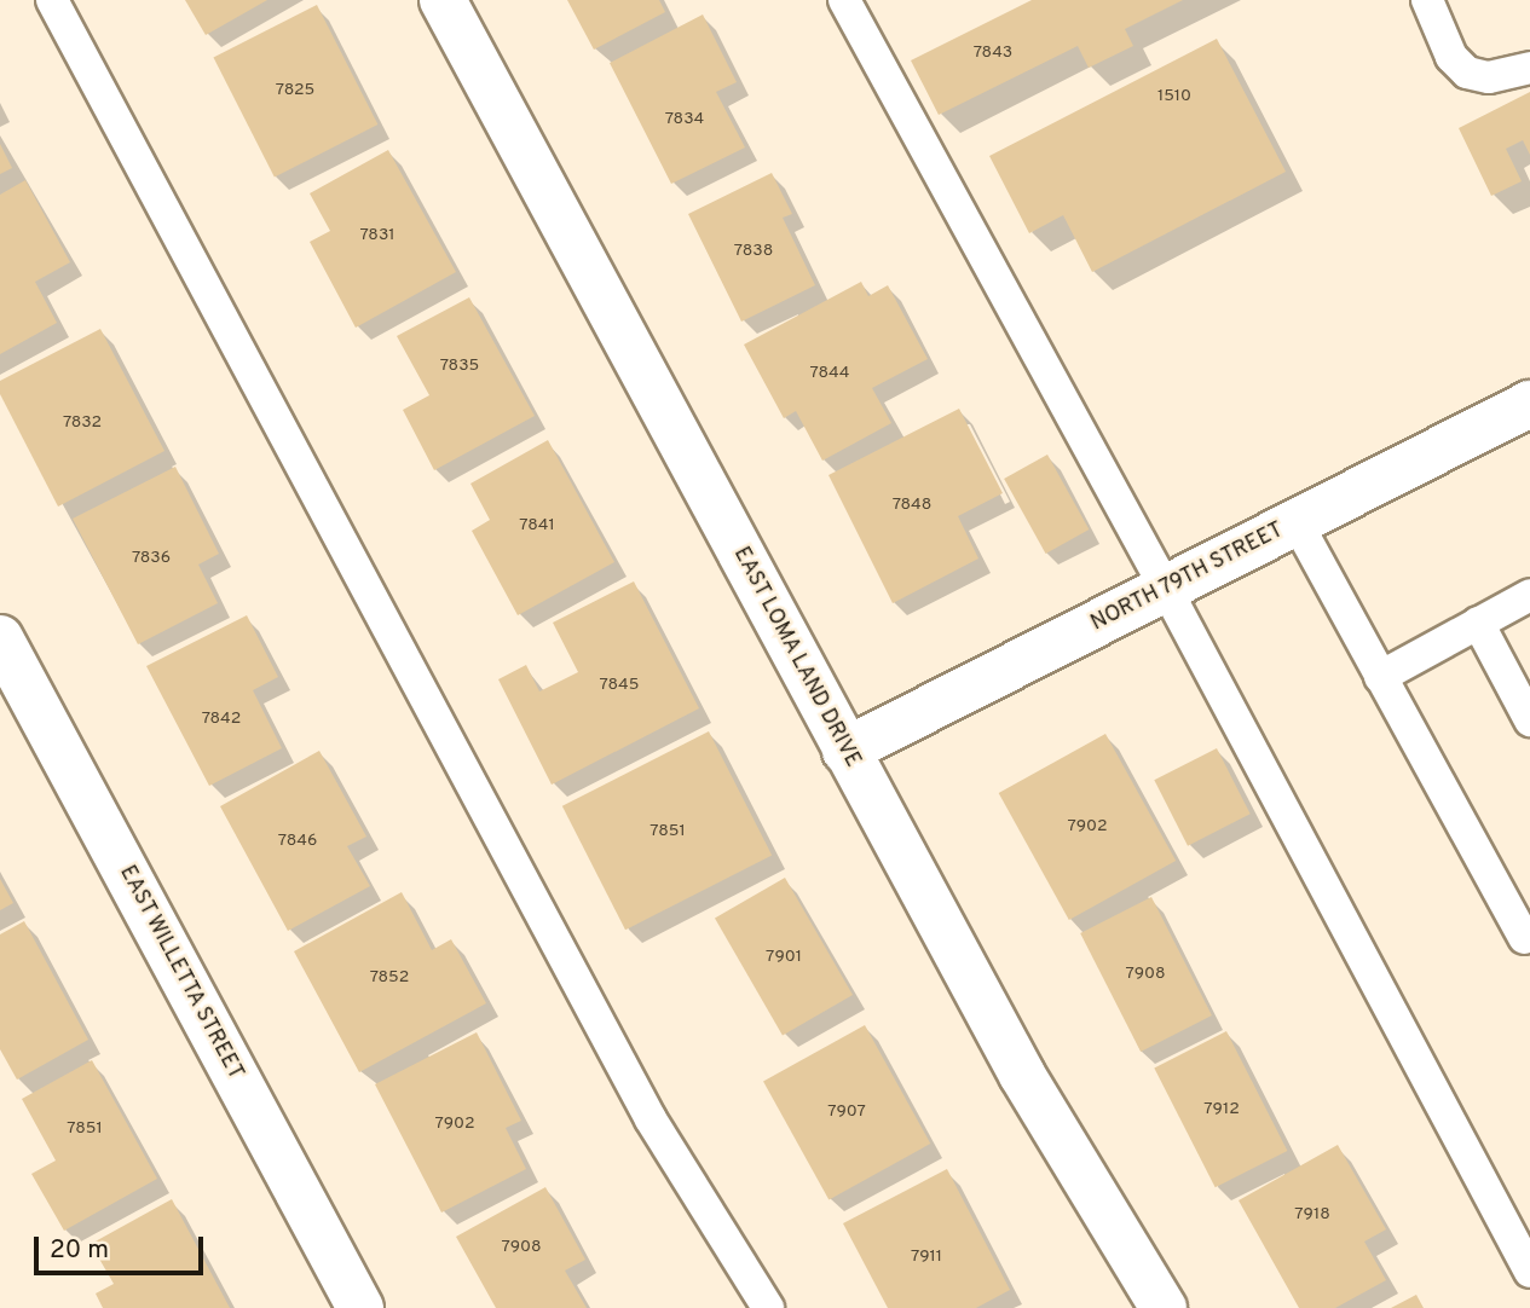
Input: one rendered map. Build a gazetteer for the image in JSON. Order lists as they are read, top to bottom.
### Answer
{
  "streets": {
    "street": ["NORTH 79TH STREET", "EAST LOMA LAND DRIVE", "EAST WILLETTA STREET"]
  },
  "crossings": [
    ["NORTH 79TH STREET", "EAST LOMA LAND DRIVE"]
  ],
  "house_numbers": [
    "7843",
    "7825",
    "1510",
    "7834",
    "7831",
    "7838",
    "7835",
    "7844",
    "7832",
    "7848",
    "7841",
    "7836",
    "7845",
    "7842",
    "7902",
    "7851",
    "7846",
    "7901",
    "7908",
    "7852",
    "7912",
    "7907",
    "7902",
    "7851",
    "7918",
    "7908",
    "7911"
  ],
  "scale_bar": "20 m"
}
